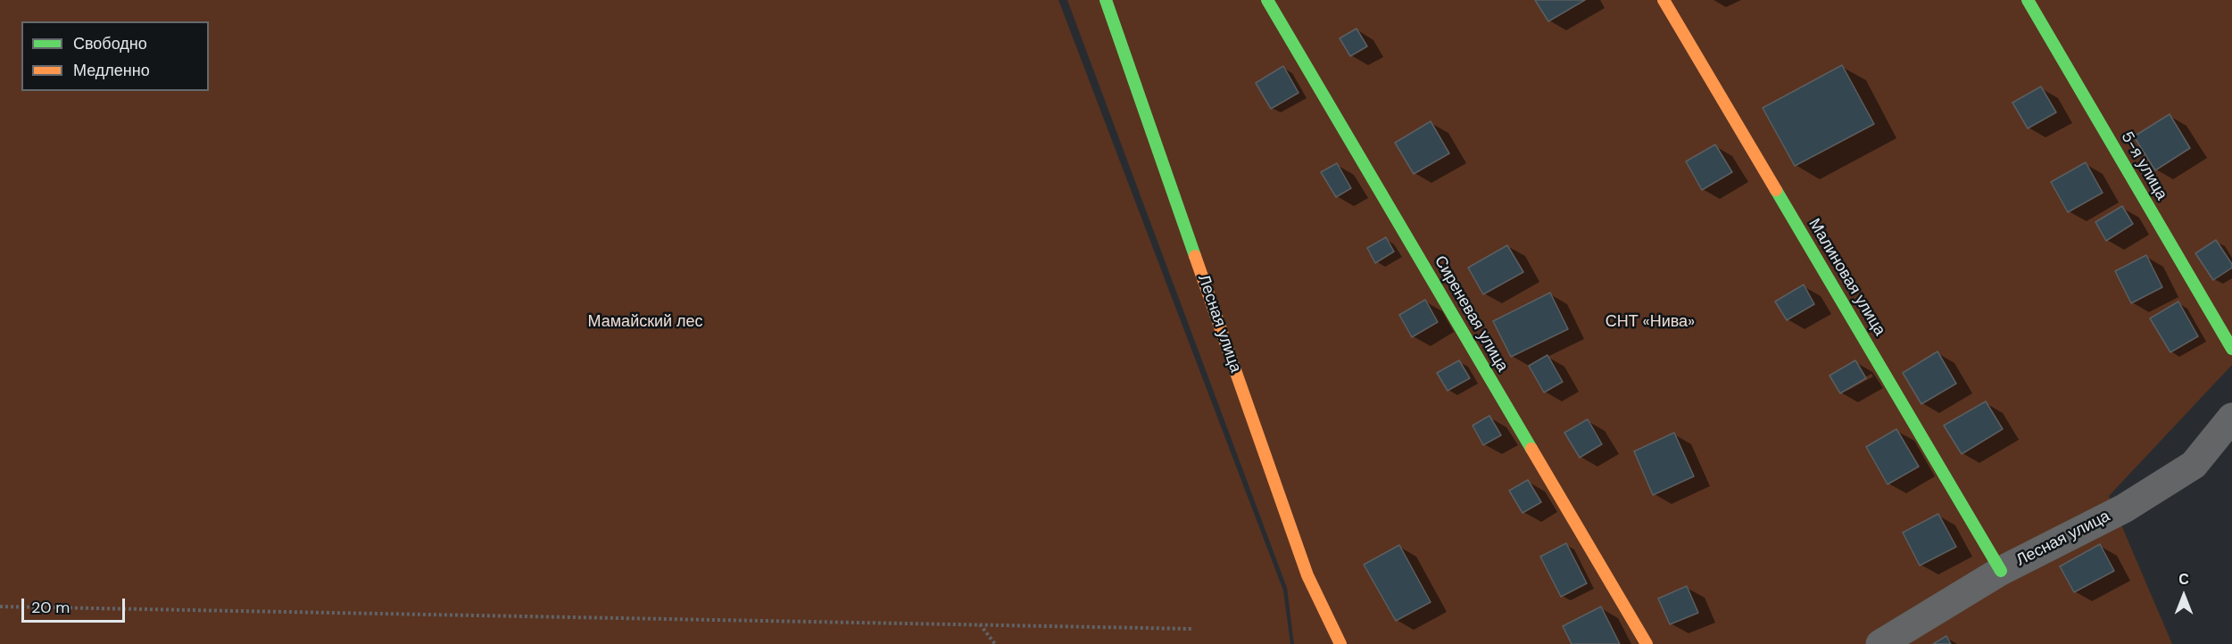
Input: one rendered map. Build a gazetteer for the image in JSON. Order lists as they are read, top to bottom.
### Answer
{
  "streets": {
    "street": [
      "5-я улица",
      "Малиновая улица",
      "Сиреневая улица",
      "Лесная улица"
    ]
  },
  "crossings": [
    ["Малиновая улица", "Лесная улица"]
  ],
  "parks": ["Мамайский лес", "СНТ «Нива»"],
  "legend": ["Свободно", "Медленно"],
  "scale_bar": "20 m",
  "north": "top"
}
